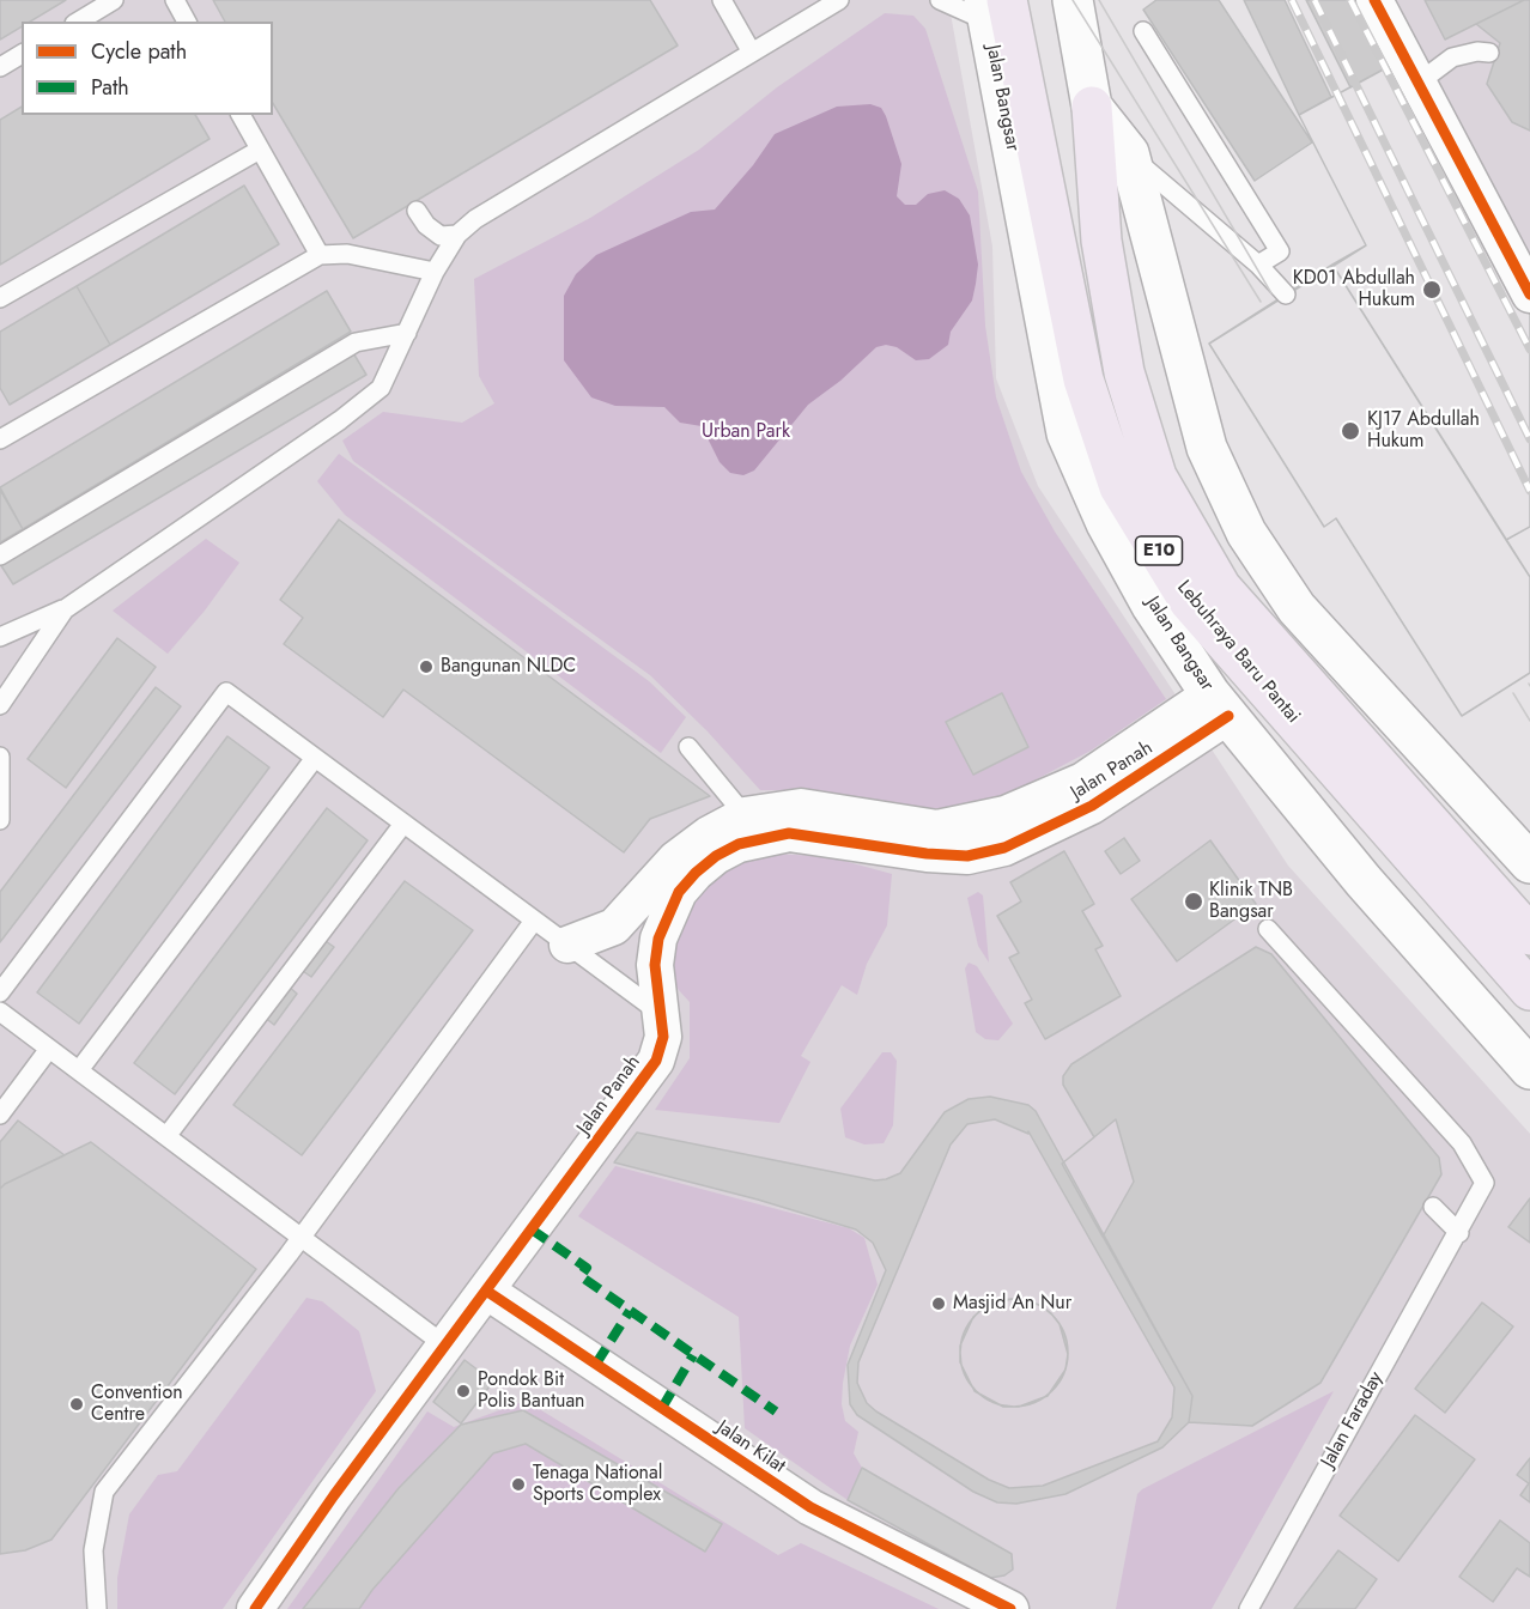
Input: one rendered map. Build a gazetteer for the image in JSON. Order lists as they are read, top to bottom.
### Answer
{
  "streets": {
    "highway": ["E10", "Lebuhraya Baru Pantai"],
    "main road": ["Jalan Bangsar"],
    "street": ["Jalan Panah", "Jalan Kilat"],
    "lane": ["Jalan Faraday"]
  },
  "crossings": [
    ["Jalan Bangsar", "Lebuhraya Baru Pantai"],
    ["Jalan Bangsar", "Jalan Panah"],
    ["Jalan Panah", "Jalan Kilat"]
  ],
  "parks": ["Urban Park"],
  "places": [
    "KD01 Abdullah Hukum",
    "KJ17 Abdullah Hukum",
    "Bangunan NLDC",
    "Klinik TNB Bangsar",
    "Masjid An Nur",
    "Pondok Bit Polis Bantuan",
    "Convention Centre",
    "Tenaga National Sports Complex"
  ],
  "legend": ["Cycle path", "Path"]
}
